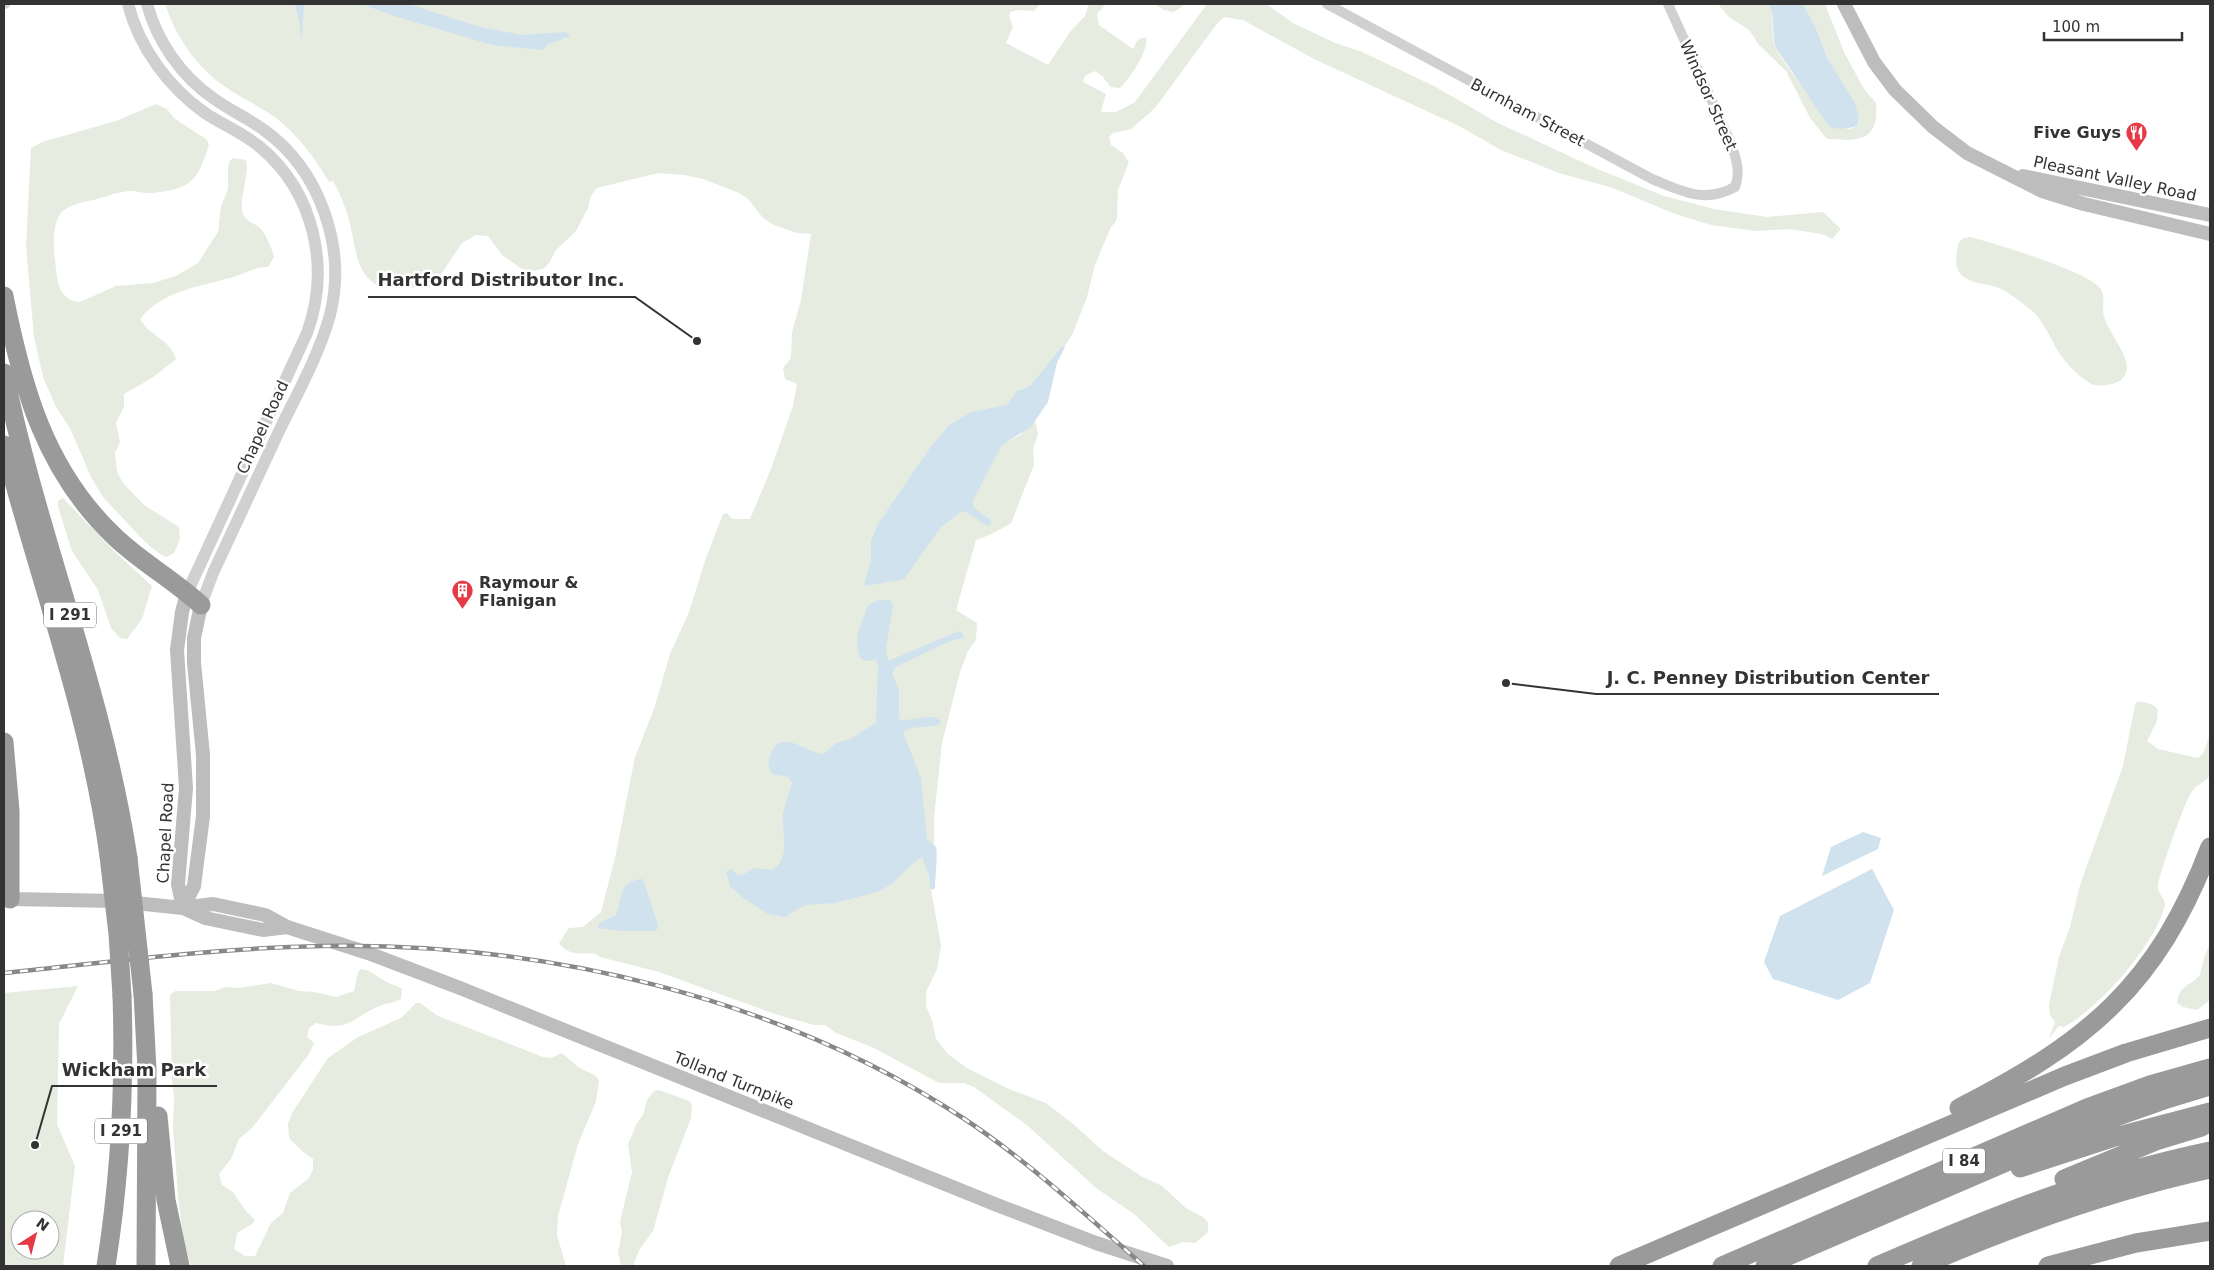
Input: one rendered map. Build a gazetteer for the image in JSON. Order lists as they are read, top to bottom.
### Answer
{
  "streets": {
    "highway": ["I 291", "I 84"],
    "main road": ["Pleasant Valley Road", "Chapel Road", "Tolland Turnpike"],
    "street": ["Windsor Street", "Burnham Street"]
  },
  "crossings": [
    ["Windsor Street", "Burnham Street"],
    ["Chapel Road", "Tolland Turnpike"]
  ],
  "places": {
    "restaurant": ["Five Guys"],
    "other": ["Hartford Distributor Inc.", "J. C. Penney Distribution Center", "Wickham Park"],
    "building": ["Raymour & Flanigan"]
  },
  "scale_bar": "100 m",
  "north": "top right"
}
